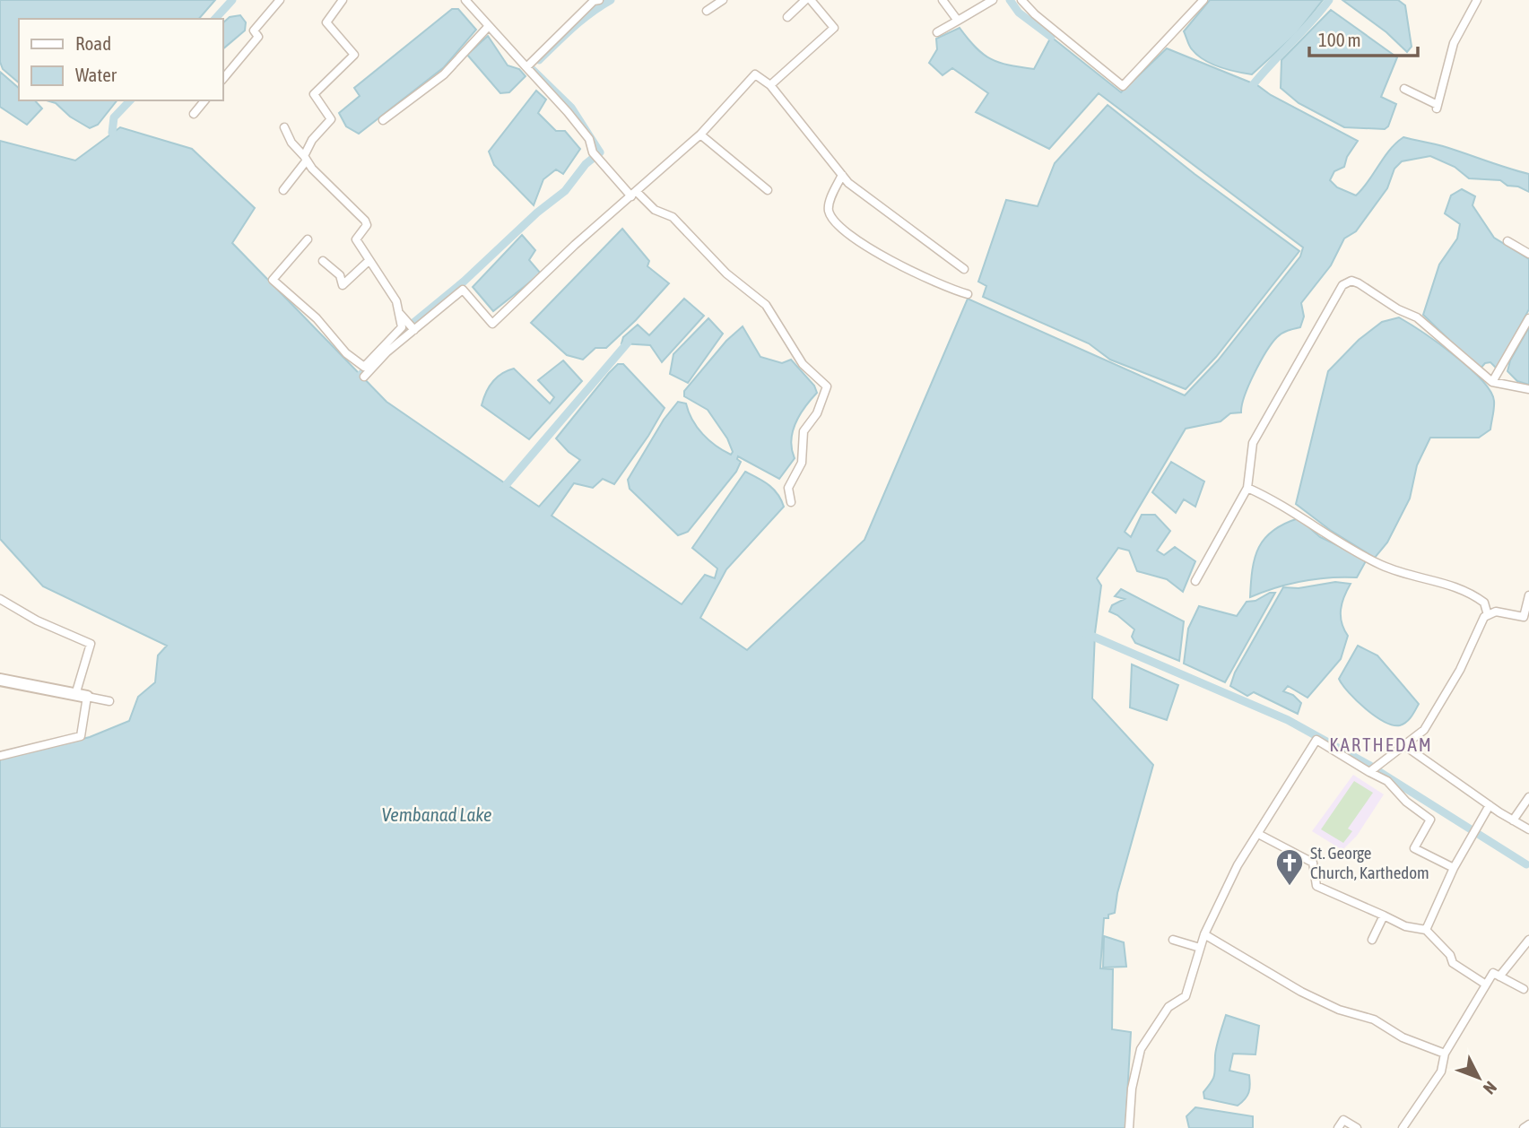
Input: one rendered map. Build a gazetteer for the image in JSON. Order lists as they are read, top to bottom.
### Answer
{
  "districts": ["KARTHEDAM"],
  "water": ["Vembanad Lake"],
  "places": {
    "church": ["St. George Church, Karthedom"]
  },
  "legend": ["Road", "Water"],
  "scale_bar": "100 m",
  "north": "bottom right"
}
